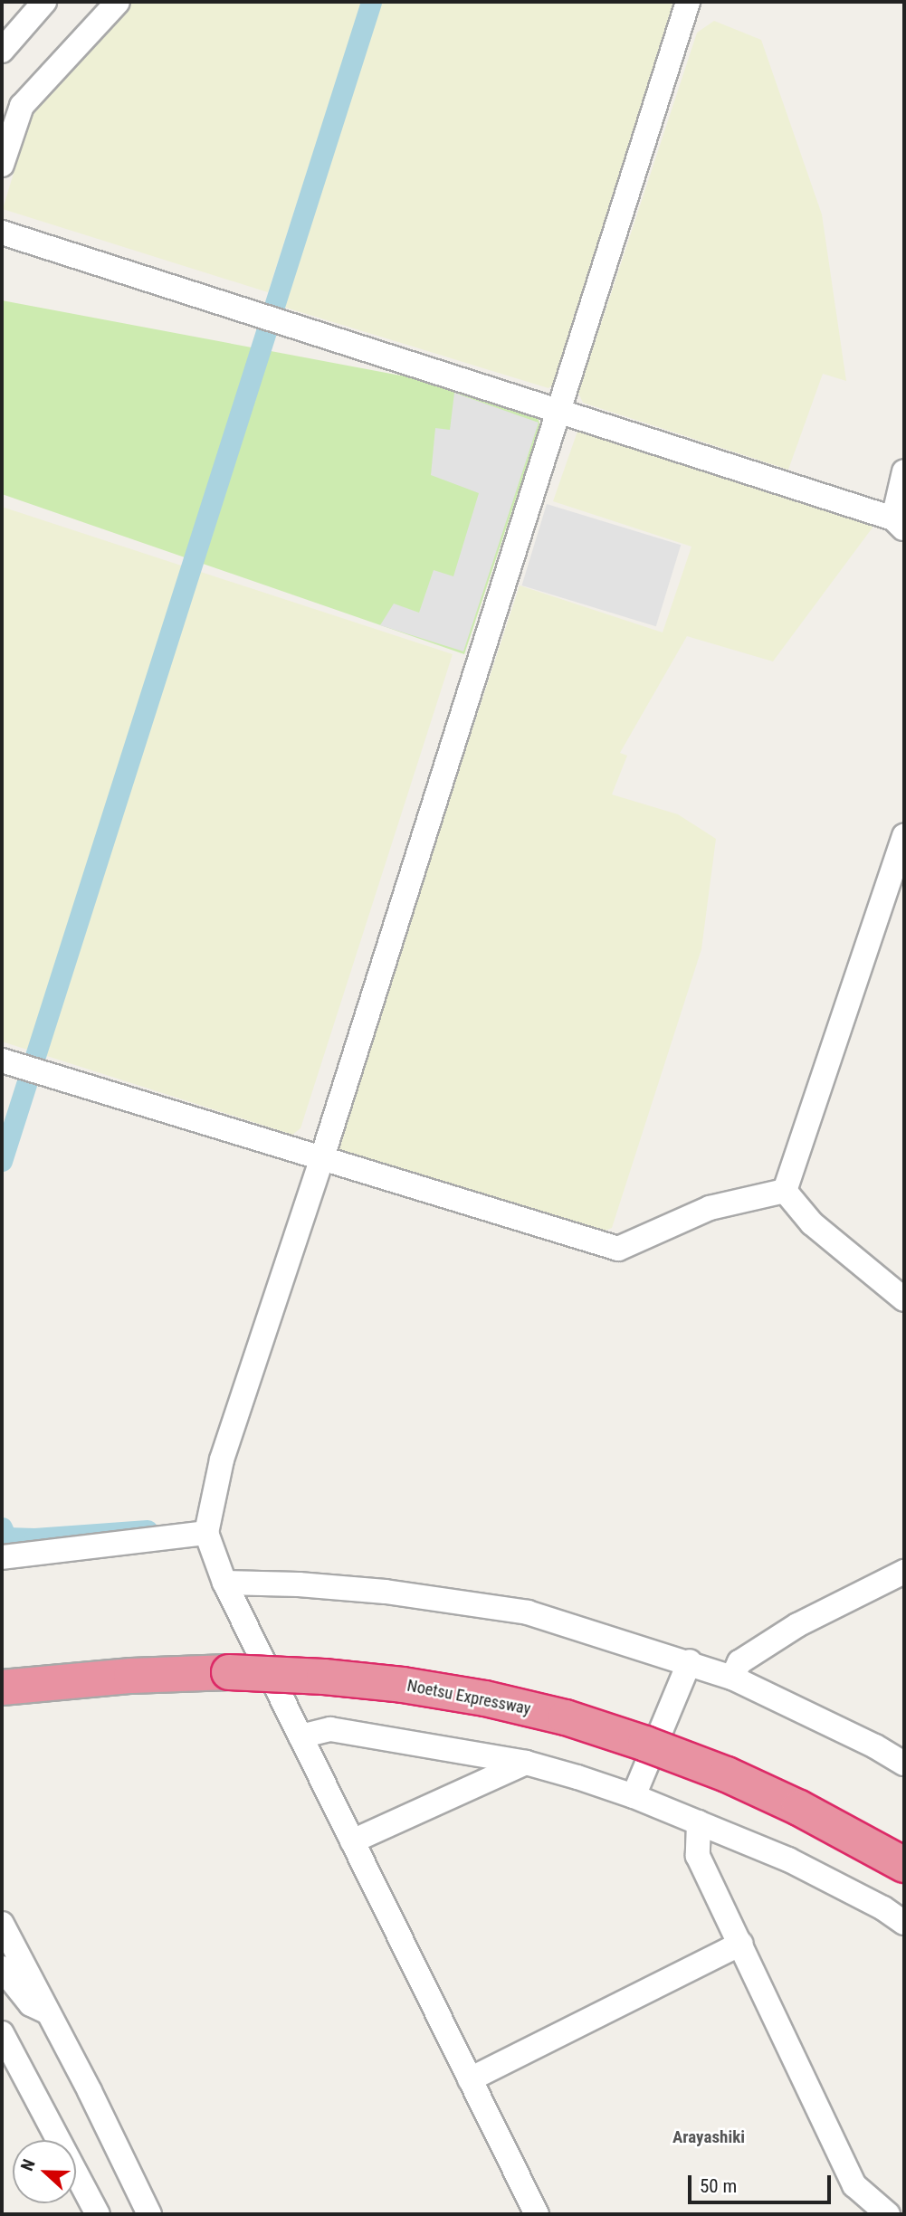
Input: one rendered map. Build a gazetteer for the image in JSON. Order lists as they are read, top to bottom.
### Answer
{
  "streets": {
    "highway": ["Noetsu Expressway"]
  },
  "districts": ["Arayashiki"],
  "scale_bar": "50 m",
  "north": "left"
}
